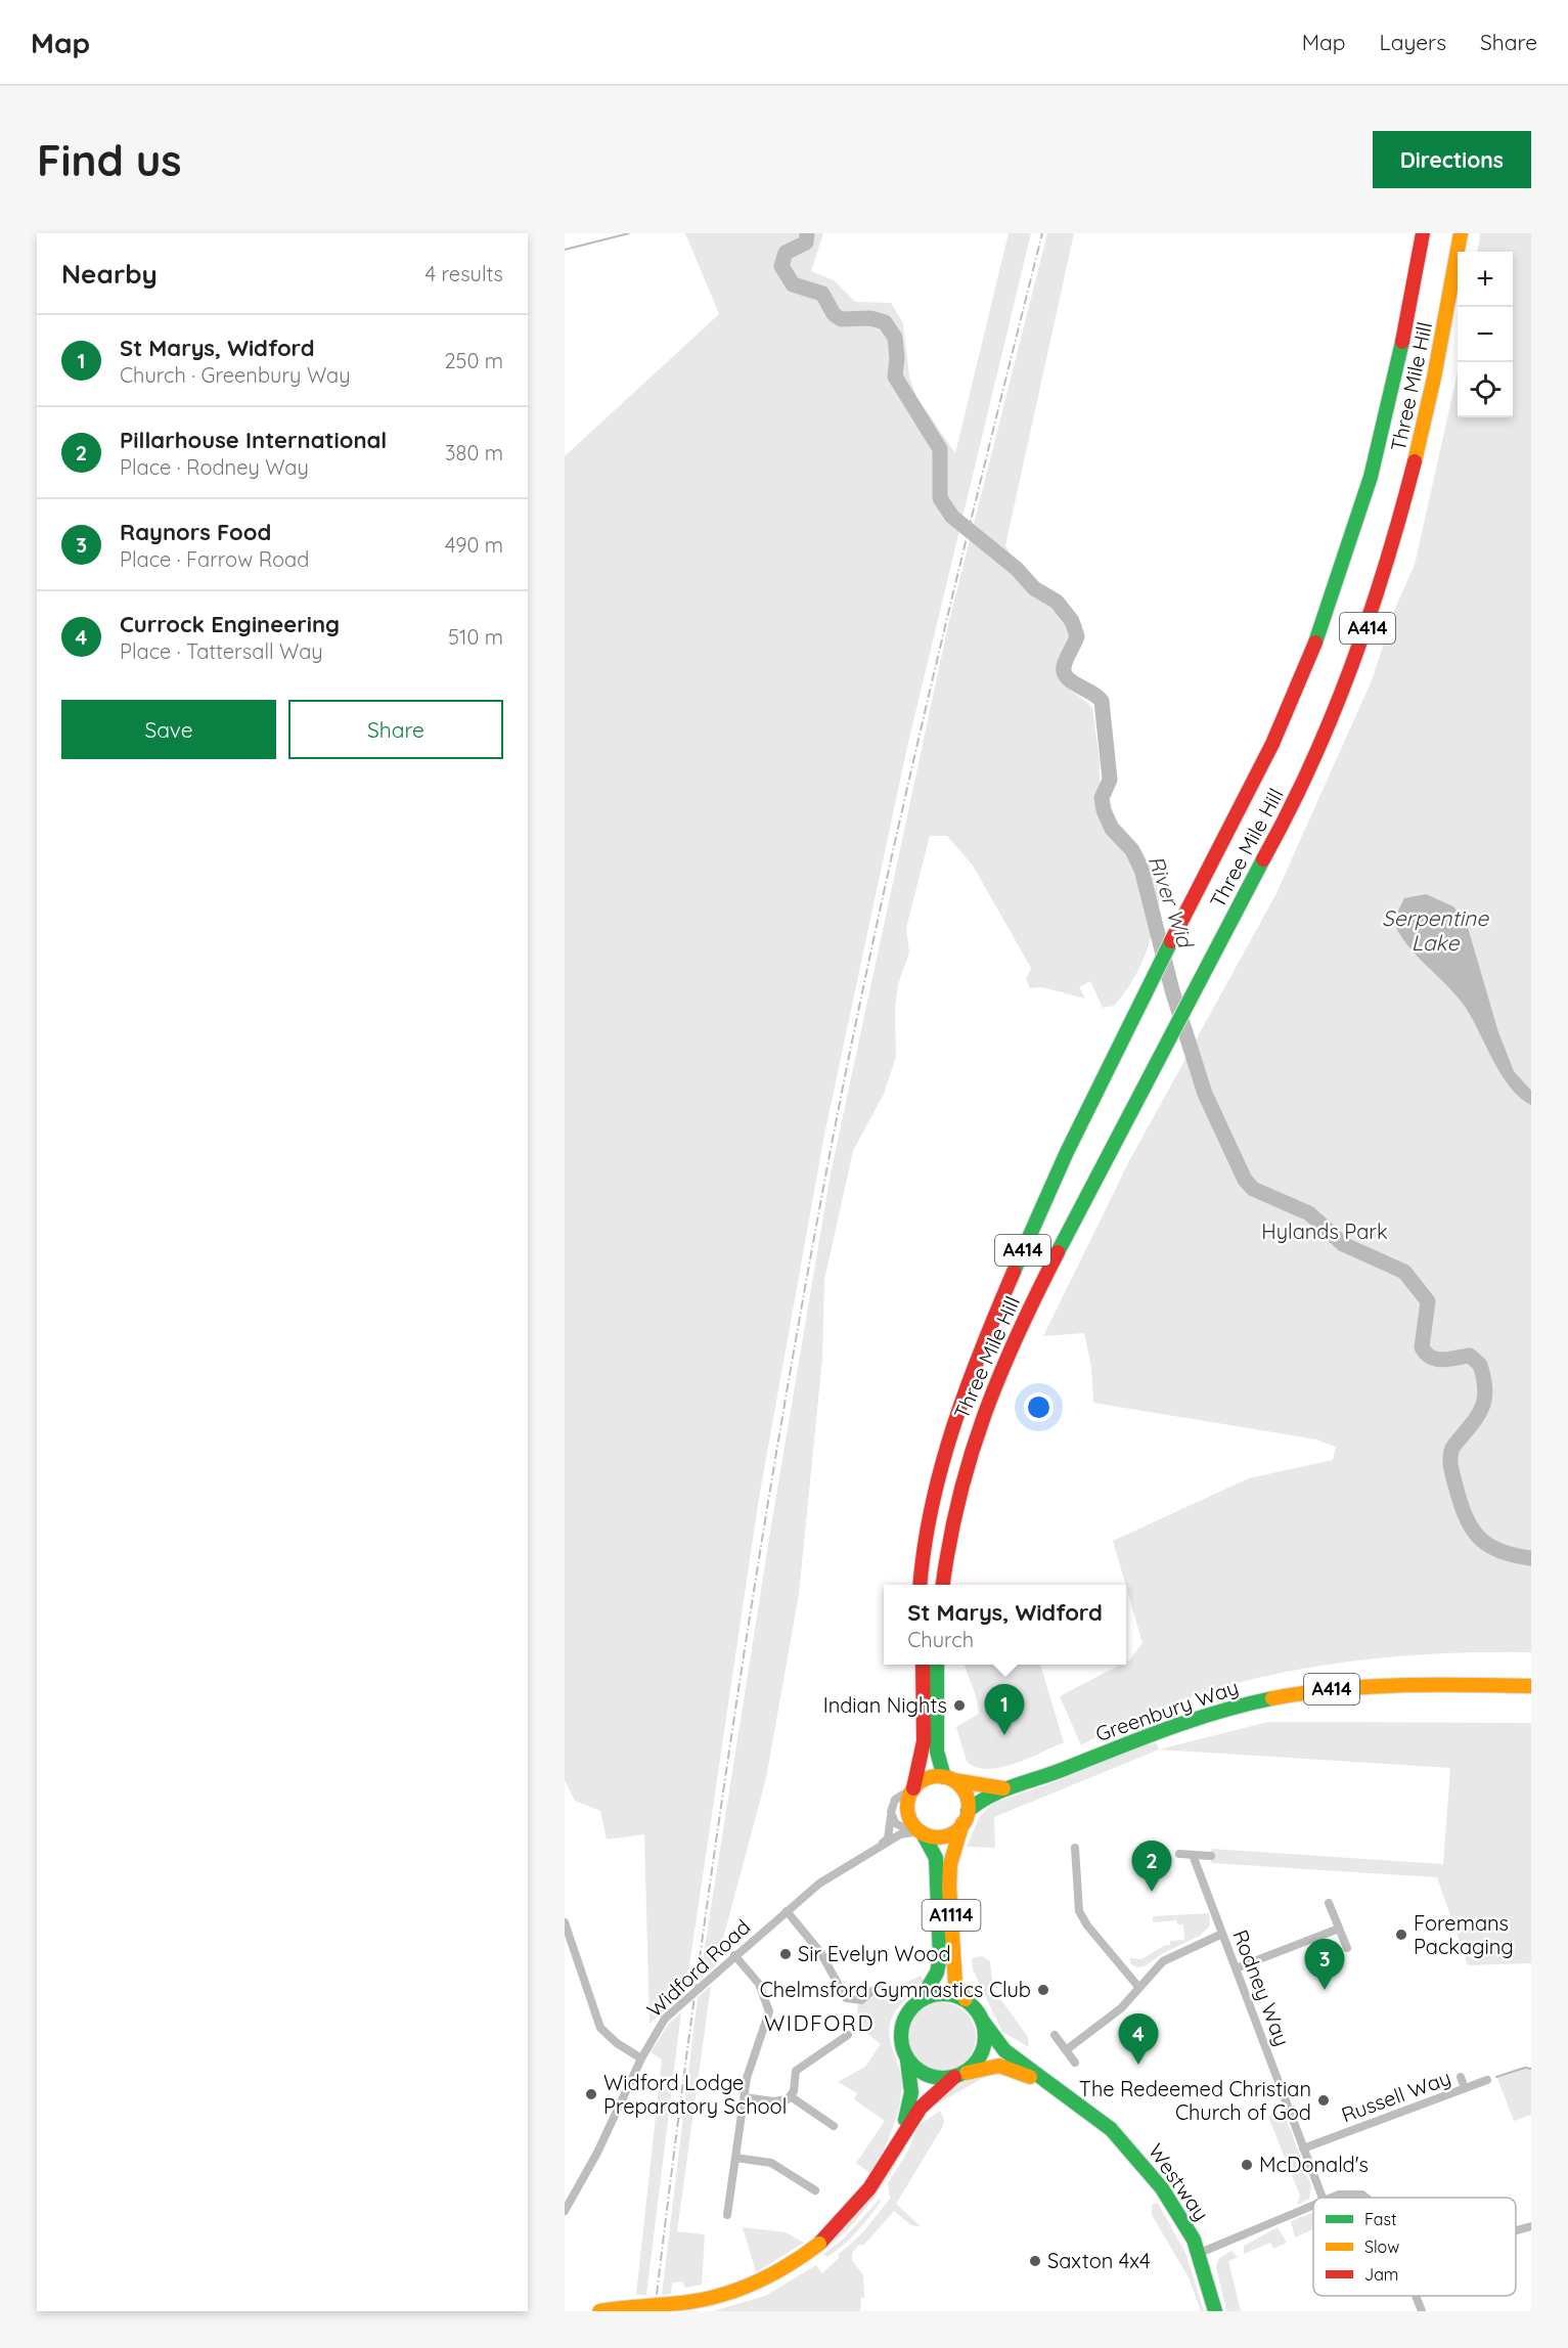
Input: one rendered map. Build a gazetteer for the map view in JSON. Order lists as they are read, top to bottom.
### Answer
{
  "streets": {
    "main road": [
      "Three Mile Hill",
      "A414",
      "Greenbury Way",
      "A1114",
      "Westway"
    ],
    "street": ["Widford Road", "Rodney Way", "Russell Way"]
  },
  "crossings": [
    ["A414", "Greenbury Way"],
    ["A414", "A1114"],
    ["A414", "Widford Road"],
    ["Greenbury Way", "A1114"],
    ["Greenbury Way", "Widford Road"],
    ["A1114", "Widford Road"],
    ["A1114", "Westway"],
    ["Rodney Way", "Russell Way"]
  ],
  "districts": ["WIDFORD"],
  "water": ["River Wid", "Serpentine Lake"],
  "parks": ["Hylands Park"],
  "places": [
    "Indian Nights",
    "Foremans Packaging",
    "Sir Evelyn Wood",
    "Chelmsford Gymnastics Club",
    "Widford Lodge Preparatory School",
    "The Redeemed Christian Church of God",
    "McDonald's",
    "Saxton 4x4"
  ],
  "legend": ["Fast", "Slow", "Jam"],
  "page": {
    "header": "Map",
    "nav": ["Map", "Layers", "Share"],
    "buttons": [
      "Directions",
      ["Save", "Share"]
    ],
    "title": "Find us",
    "heading": ["Nearby", "4 results"],
    "map_buttons": ["+", "−"],
    "list": [
      {
        "mark": "1",
        "name": "St Marys, Widford",
        "note": "Church · Greenbury Way",
        "value": "250 m"
      },
      {
        "mark": "2",
        "name": "Pillarhouse International",
        "note": "Place · Rodney Way",
        "value": "380 m"
      },
      {
        "mark": "3",
        "name": "Raynors Food",
        "note": "Place · Farrow Road",
        "value": "490 m"
      },
      {
        "mark": "4",
        "name": "Currock Engineering",
        "note": "Place · Tattersall Way",
        "value": "510 m"
      }
    ],
    "popup": ["St Marys, Widford", "Church"],
    "pins": [
      "1",
      "2",
      "3",
      "4"
    ]
  }
}
